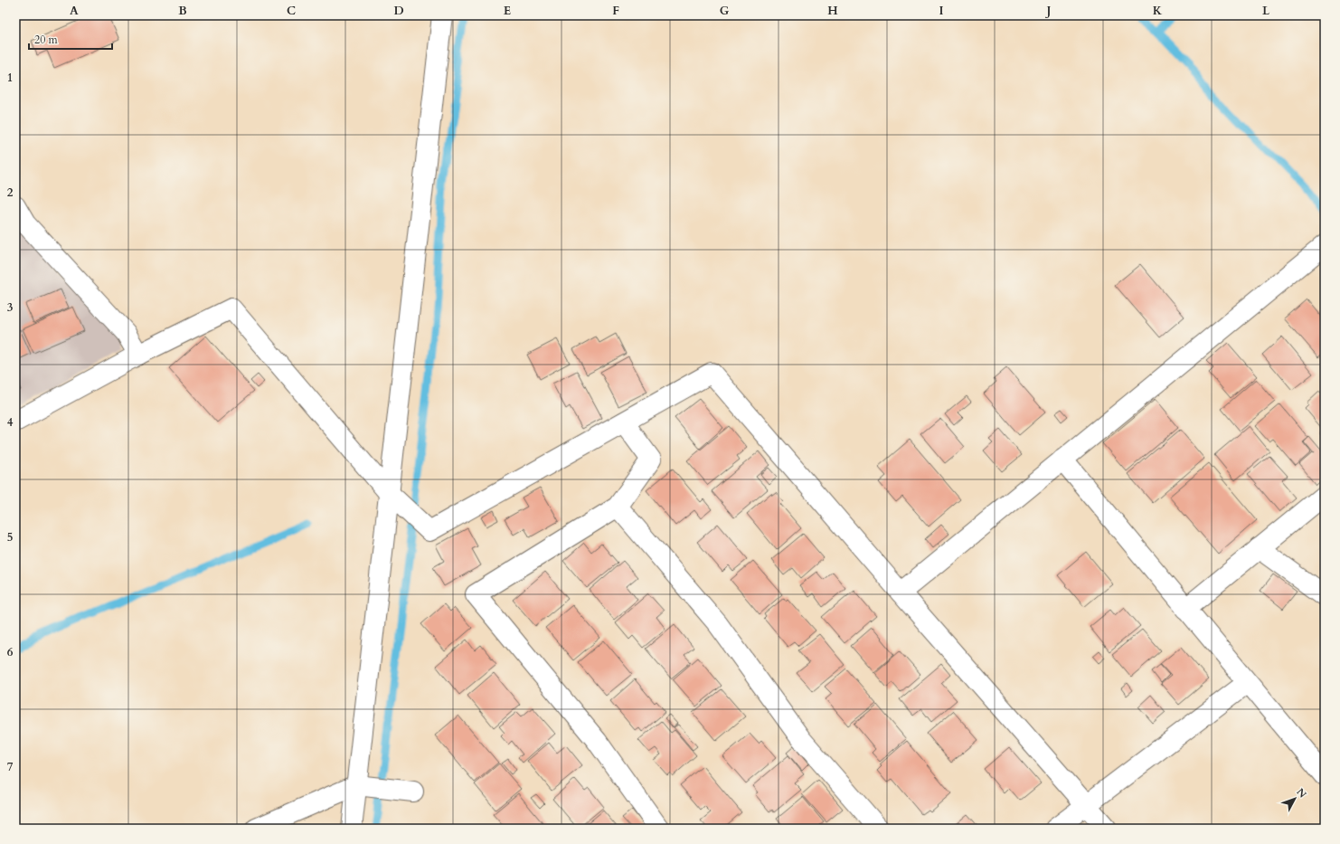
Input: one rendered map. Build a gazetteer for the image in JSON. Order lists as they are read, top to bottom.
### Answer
{
  "scale_bar": "20 m",
  "north": "top right",
  "grid": {
    "columns": [
      "A",
      "B",
      "C",
      "D",
      "E",
      "F",
      "G",
      "H",
      "I",
      "J",
      "K",
      "L"
    ],
    "rows": [
      "1",
      "2",
      "3",
      "4",
      "5",
      "6",
      "7"
    ]
  }
}
